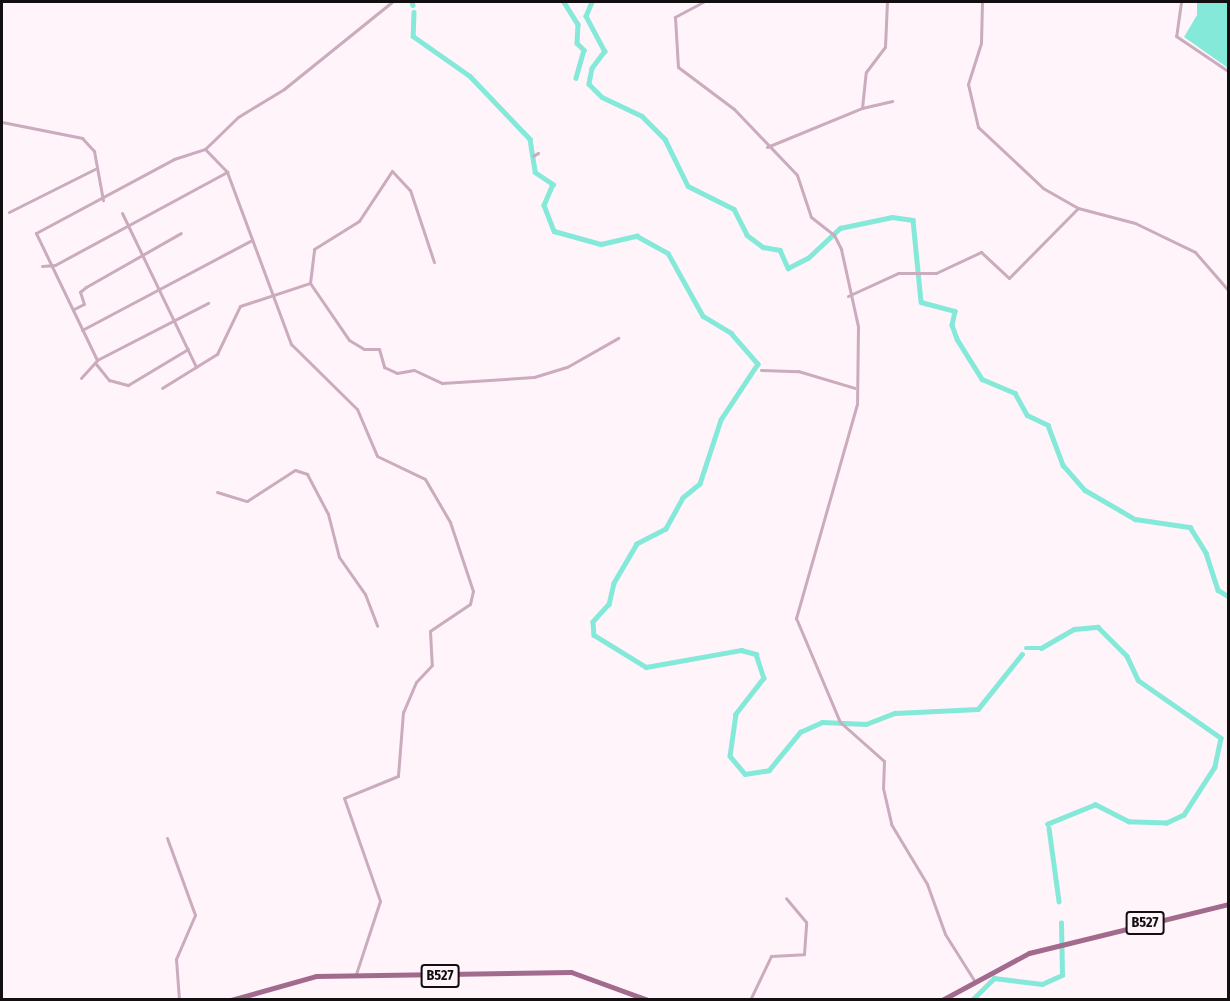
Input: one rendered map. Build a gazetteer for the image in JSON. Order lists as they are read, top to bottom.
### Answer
{
  "streets": {
    "main road": ["B527"]
  }
}
